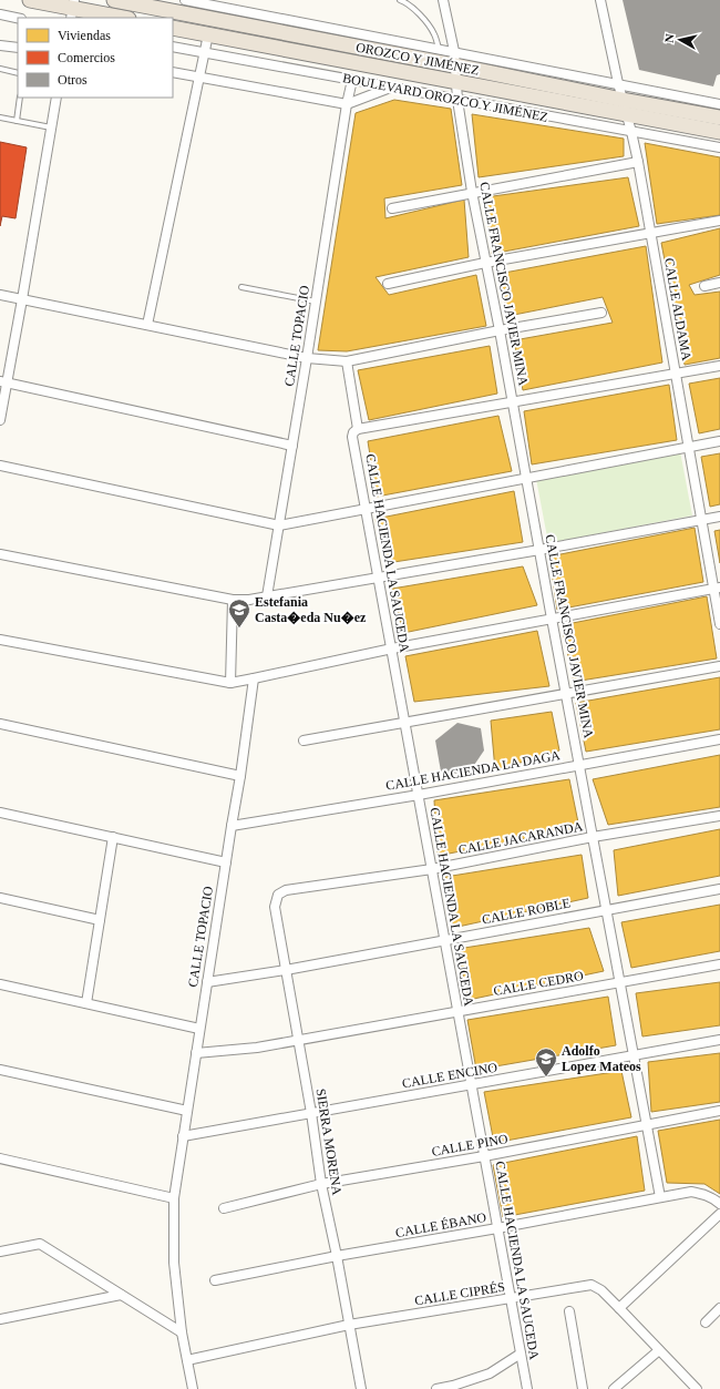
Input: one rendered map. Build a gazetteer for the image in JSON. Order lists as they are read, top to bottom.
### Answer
{
  "streets": {
    "highway": ["OROZCO Y JIMÉNEZ"],
    "street": [
      "BOULEVARD OROZCO Y JIMÉNEZ",
      "CALLE FRANCISCO JAVIER MINA",
      "CALLE ALDAMA",
      "CALLE TOPACIO",
      "CALLE HACIENDA LA SAUCEDA",
      "CALLE HACIENDA LA DAGA",
      "CALLE JACARANDA",
      "CALLE ROBLE",
      "CALLE CEDRO",
      "CALLE ENCINO",
      "SIERRA MORENA",
      "CALLE PINO",
      "CALLE ÉBANO",
      "CALLE CIPRÉS"
    ]
  },
  "crossings": [
    ["OROZCO Y JIMÉNEZ", "CALLE FRANCISCO JAVIER MINA"],
    ["OROZCO Y JIMÉNEZ", "CALLE ALDAMA"],
    ["BOULEVARD OROZCO Y JIMÉNEZ", "CALLE FRANCISCO JAVIER MINA"],
    ["BOULEVARD OROZCO Y JIMÉNEZ", "CALLE ALDAMA"],
    ["BOULEVARD OROZCO Y JIMÉNEZ", "CALLE TOPACIO"],
    ["CALLE FRANCISCO JAVIER MINA", "CALLE HACIENDA LA DAGA"],
    ["CALLE FRANCISCO JAVIER MINA", "CALLE JACARANDA"],
    ["CALLE FRANCISCO JAVIER MINA", "CALLE ROBLE"],
    ["CALLE FRANCISCO JAVIER MINA", "CALLE CEDRO"],
    ["CALLE FRANCISCO JAVIER MINA", "CALLE ENCINO"],
    ["CALLE FRANCISCO JAVIER MINA", "CALLE PINO"],
    ["CALLE FRANCISCO JAVIER MINA", "CALLE ÉBANO"],
    ["CALLE TOPACIO", "CALLE HACIENDA LA DAGA"],
    ["CALLE TOPACIO", "CALLE ROBLE"],
    ["CALLE TOPACIO", "CALLE CEDRO"],
    ["CALLE TOPACIO", "CALLE ENCINO"],
    ["CALLE TOPACIO", "CALLE CIPRÉS"],
    ["CALLE HACIENDA LA SAUCEDA", "CALLE HACIENDA LA DAGA"],
    ["CALLE HACIENDA LA SAUCEDA", "CALLE JACARANDA"],
    ["CALLE HACIENDA LA SAUCEDA", "CALLE ROBLE"],
    ["CALLE HACIENDA LA SAUCEDA", "CALLE CEDRO"],
    ["CALLE HACIENDA LA SAUCEDA", "CALLE ENCINO"],
    ["CALLE HACIENDA LA SAUCEDA", "CALLE PINO"],
    ["CALLE HACIENDA LA SAUCEDA", "CALLE ÉBANO"],
    ["CALLE HACIENDA LA SAUCEDA", "CALLE CIPRÉS"],
    ["CALLE JACARANDA", "SIERRA MORENA"],
    ["CALLE ROBLE", "SIERRA MORENA"],
    ["CALLE CEDRO", "SIERRA MORENA"],
    ["CALLE ENCINO", "SIERRA MORENA"],
    ["SIERRA MORENA", "CALLE PINO"],
    ["SIERRA MORENA", "CALLE ÉBANO"],
    ["SIERRA MORENA", "CALLE CIPRÉS"]
  ],
  "places": {
    "school or university": ["Estefania Casta�eda Nu�ez", "Adolfo Lopez Mateos"]
  },
  "legend": ["Viviendas", "Comercios", "Otros"],
  "north": "left"
}
